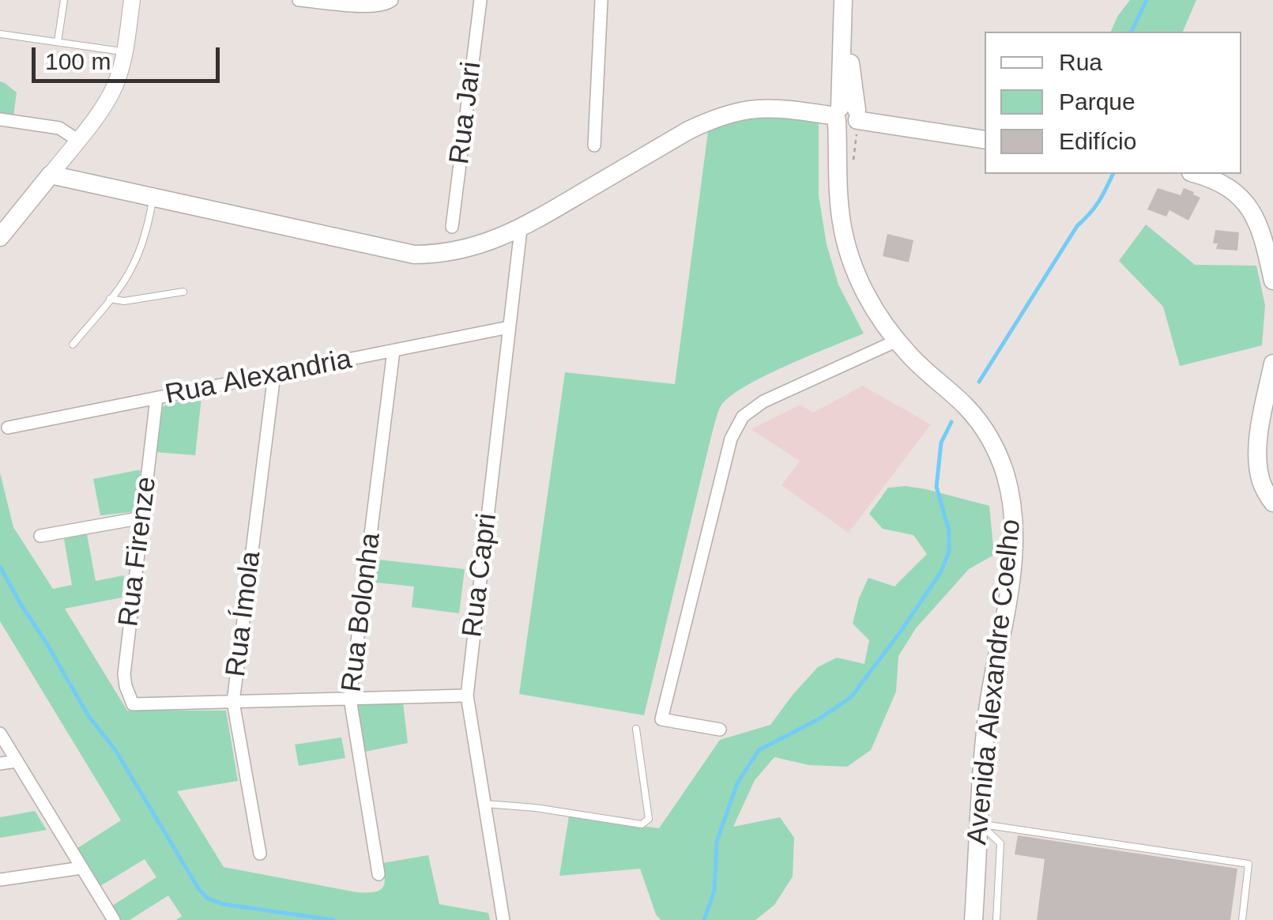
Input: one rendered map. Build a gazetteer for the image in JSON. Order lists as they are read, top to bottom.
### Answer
{
  "streets": {
    "main road": ["Avenida Alexandre Coelho"],
    "street": [
      "Rua Jari",
      "Rua Alexandria",
      "Rua Firenze",
      "Rua Capri",
      "Rua Bolonha",
      "Rua Ímola"
    ]
  },
  "crossings": [
    ["Rua Alexandria", "Rua Firenze"],
    ["Rua Alexandria", "Rua Capri"],
    ["Rua Alexandria", "Rua Bolonha"],
    ["Rua Alexandria", "Rua Ímola"],
    ["Rua Firenze", "Rua Ímola"]
  ],
  "legend": ["Rua", "Parque", "Edifício"],
  "scale_bar": "100 m"
}
